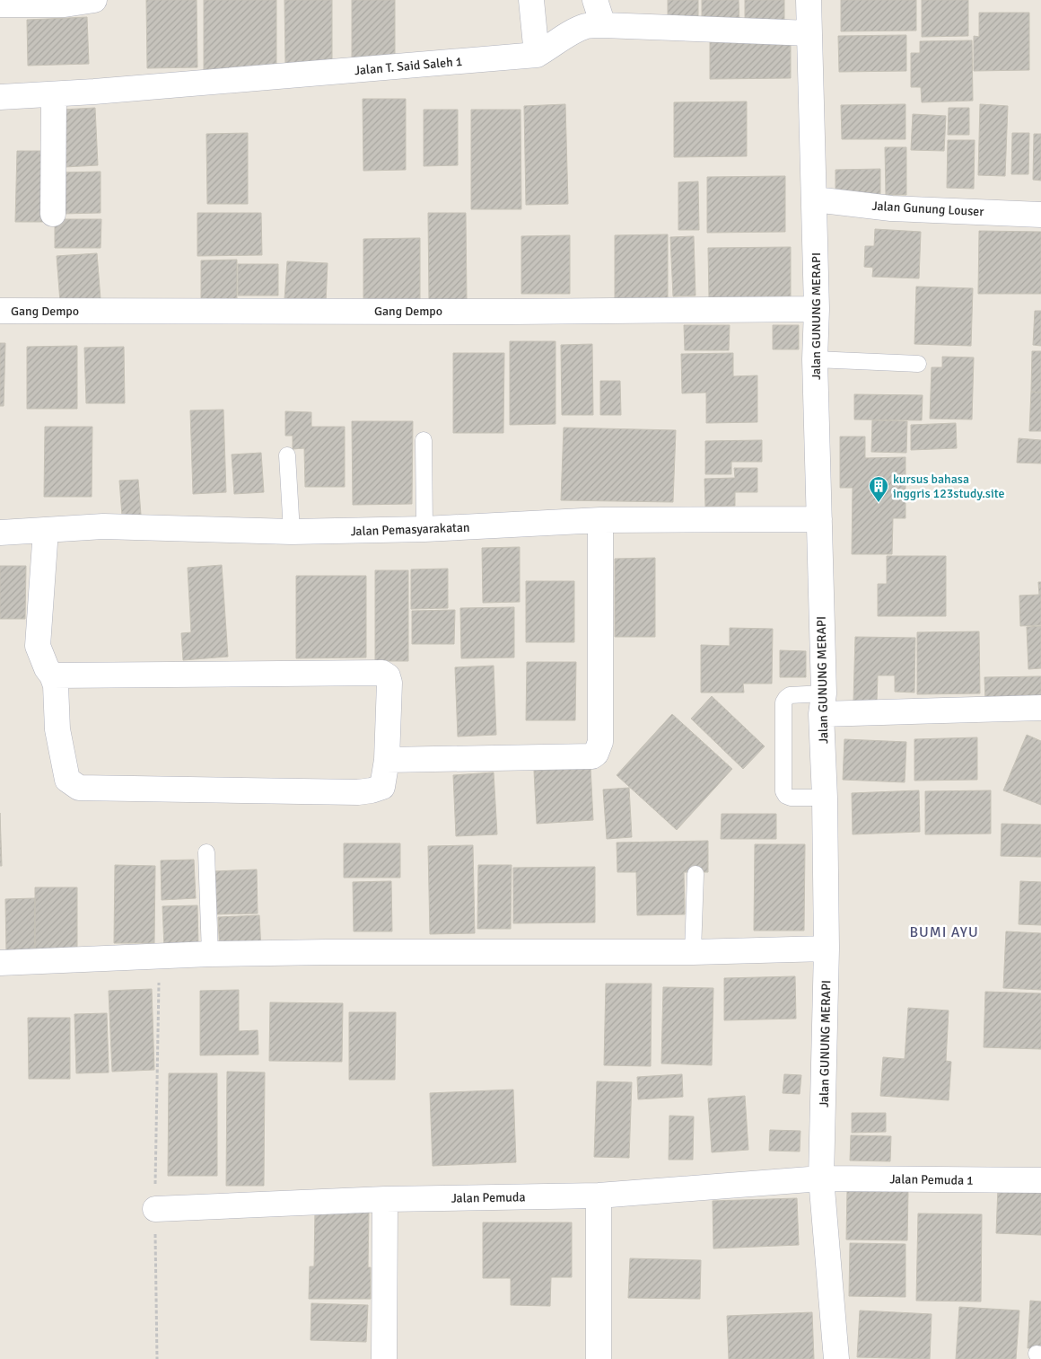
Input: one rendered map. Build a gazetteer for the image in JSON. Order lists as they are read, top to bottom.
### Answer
{
  "streets": {
    "street": [
      "Jalan T. Said Saleh 1",
      "Jalan Gunung Louser",
      "Gang Dempo",
      "Jalan GUNUNG MERAPI",
      "Jalan Pemasyarakatan",
      "Jalan Pemuda 1",
      "Jalan Pemuda"
    ]
  },
  "crossings": [
    ["Jalan T. Said Saleh 1", "Jalan GUNUNG MERAPI"],
    ["Jalan Gunung Louser", "Jalan GUNUNG MERAPI"],
    ["Gang Dempo", "Jalan GUNUNG MERAPI"],
    ["Jalan GUNUNG MERAPI", "Jalan Pemasyarakatan"],
    ["Jalan GUNUNG MERAPI", "Jalan Pemuda 1"],
    ["Jalan GUNUNG MERAPI", "Jalan Pemuda"],
    ["Jalan Pemuda 1", "Jalan Pemuda"]
  ],
  "districts": ["BUMI AYU"],
  "places": {
    "building": ["kursus bahasa inggris 123study.site"]
  }
}
